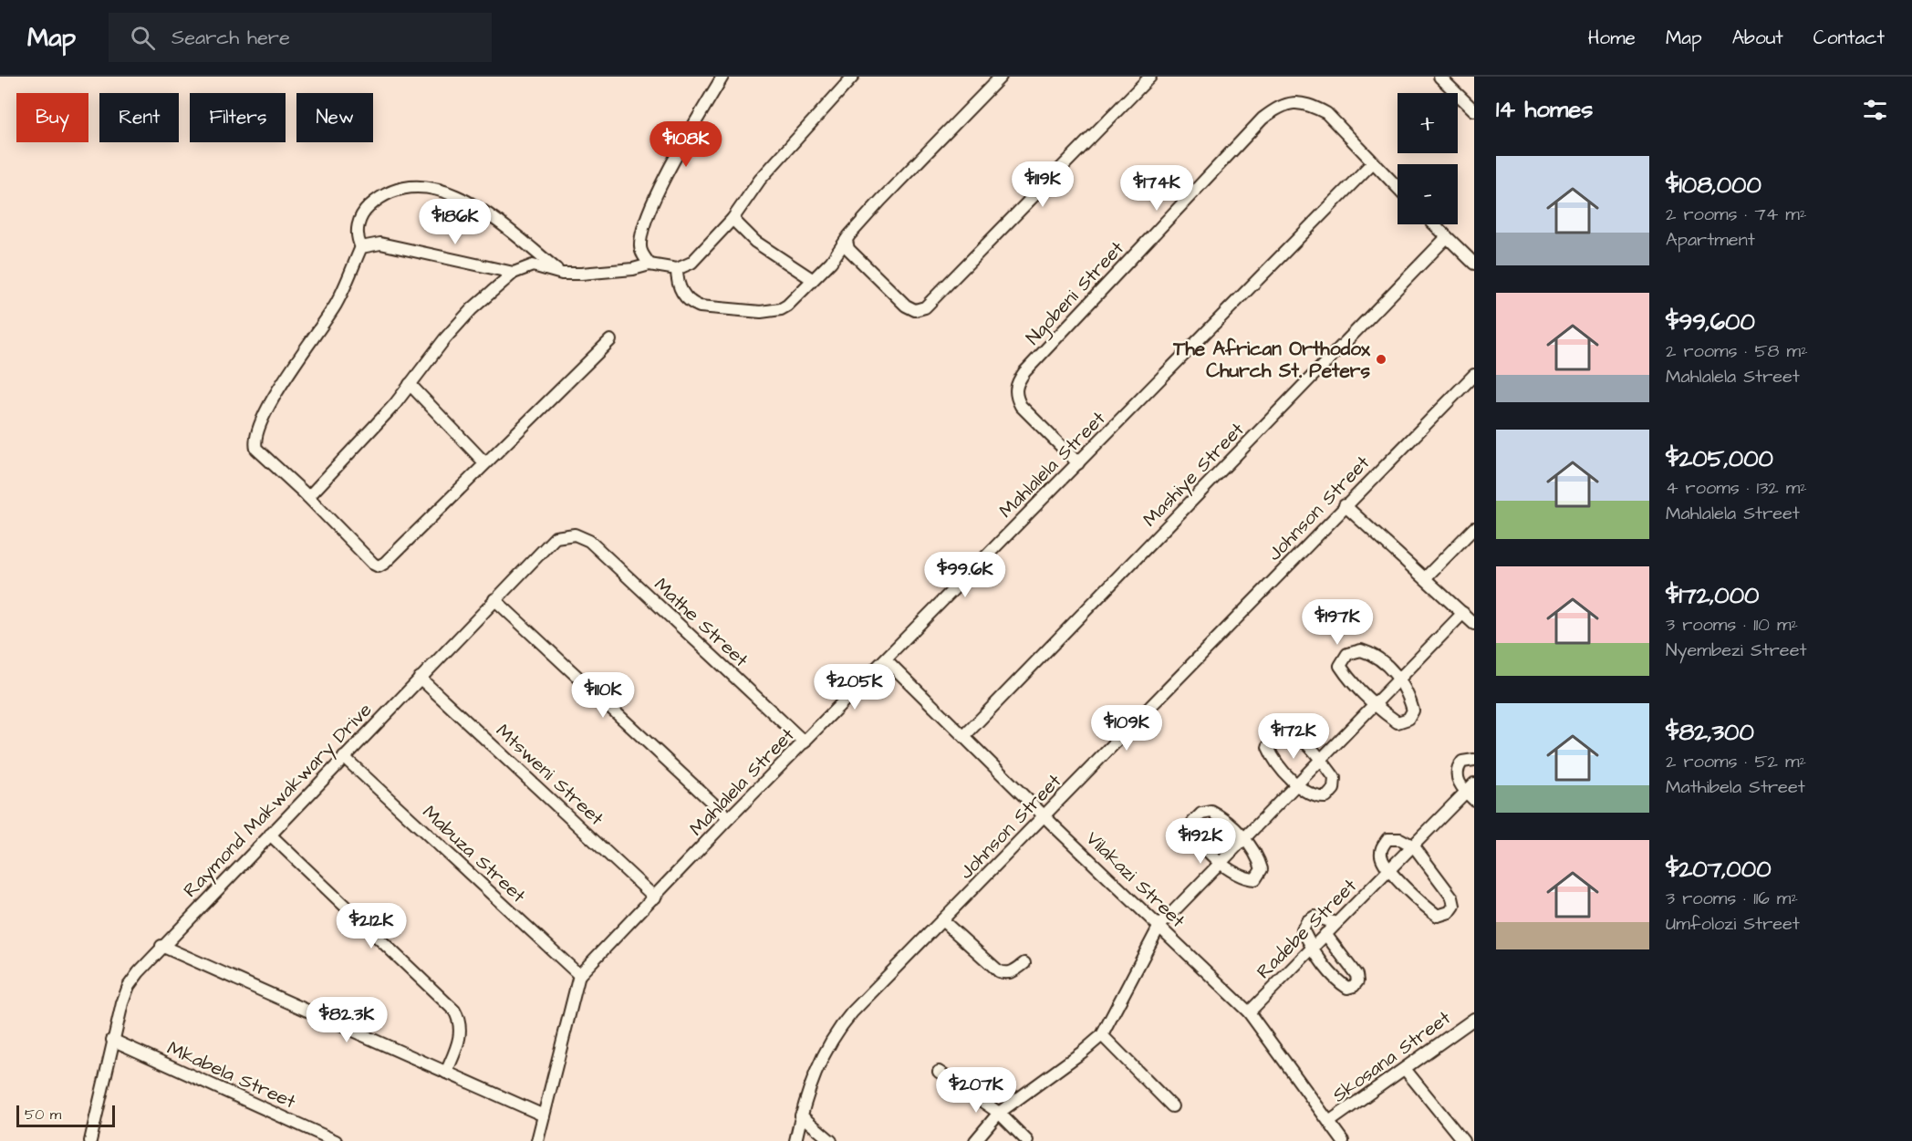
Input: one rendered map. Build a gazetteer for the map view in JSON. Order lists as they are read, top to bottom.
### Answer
{
  "streets": {
    "street": [
      "Ngobeni Street",
      "Mahlalela Street",
      "Mashiye Street",
      "Johnson Street",
      "Mathe Street",
      "Mtsweni Street",
      "Raymond Makwakwary Drive",
      "Mabuza Street",
      "Vilakazi Street",
      "Radebe Street",
      "Skosana Street",
      "Mkabela Street"
    ]
  },
  "crossings": [
    ["Ngobeni Street", "Mahlalela Street"],
    ["Mahlalela Street", "Mathe Street"],
    ["Mahlalela Street", "Mtsweni Street"],
    ["Mahlalela Street", "Mabuza Street"],
    ["Mahlalela Street", "Vilakazi Street"],
    ["Mashiye Street", "Vilakazi Street"],
    ["Johnson Street", "Vilakazi Street"],
    ["Mathe Street", "Raymond Makwakwary Drive"],
    ["Mtsweni Street", "Raymond Makwakwary Drive"],
    ["Raymond Makwakwary Drive", "Mabuza Street"],
    ["Raymond Makwakwary Drive", "Mkabela Street"],
    ["Vilakazi Street", "Radebe Street"],
    ["Vilakazi Street", "Skosana Street"]
  ],
  "places": ["The African Orthodox Church St. Peters"],
  "scale_bar": "50 m",
  "page": {
    "header": "Map",
    "search": "Search here",
    "nav": [
      "Home",
      "Map",
      "About",
      "Contact"
    ],
    "heading": "14 homes",
    "map_buttons": ["+", "−"],
    "chip": [
      "Buy",
      "Rent",
      "Filters",
      "New"
    ],
    "price": [
      "$108K",
      "$119K",
      "$174K",
      "$186K",
      "$99.6K",
      "$197K",
      "$205K",
      "$110K",
      "$109K",
      "$172K",
      "$192K",
      "$212K",
      "$82.3K",
      "$207K"
    ],
    "list": [
      {
        "name": "$108,000",
        "note": "2 rooms · 74 m² · Apartment"
      },
      {
        "name": "$99,600",
        "note": "2 rooms · 58 m² · Mahlalela Street"
      },
      {
        "name": "$205,000",
        "note": "4 rooms · 132 m² · Mahlalela Street"
      },
      {
        "name": "$172,000",
        "note": "3 rooms · 110 m² · Nyembezi Street"
      },
      {
        "name": "$82,300",
        "note": "2 rooms · 52 m² · Mathibela Street"
      },
      {
        "name": "$207,000",
        "note": "3 rooms · 116 m² · Umfolozi Street"
      }
    ],
    "scale": "50 m"
  }
}
